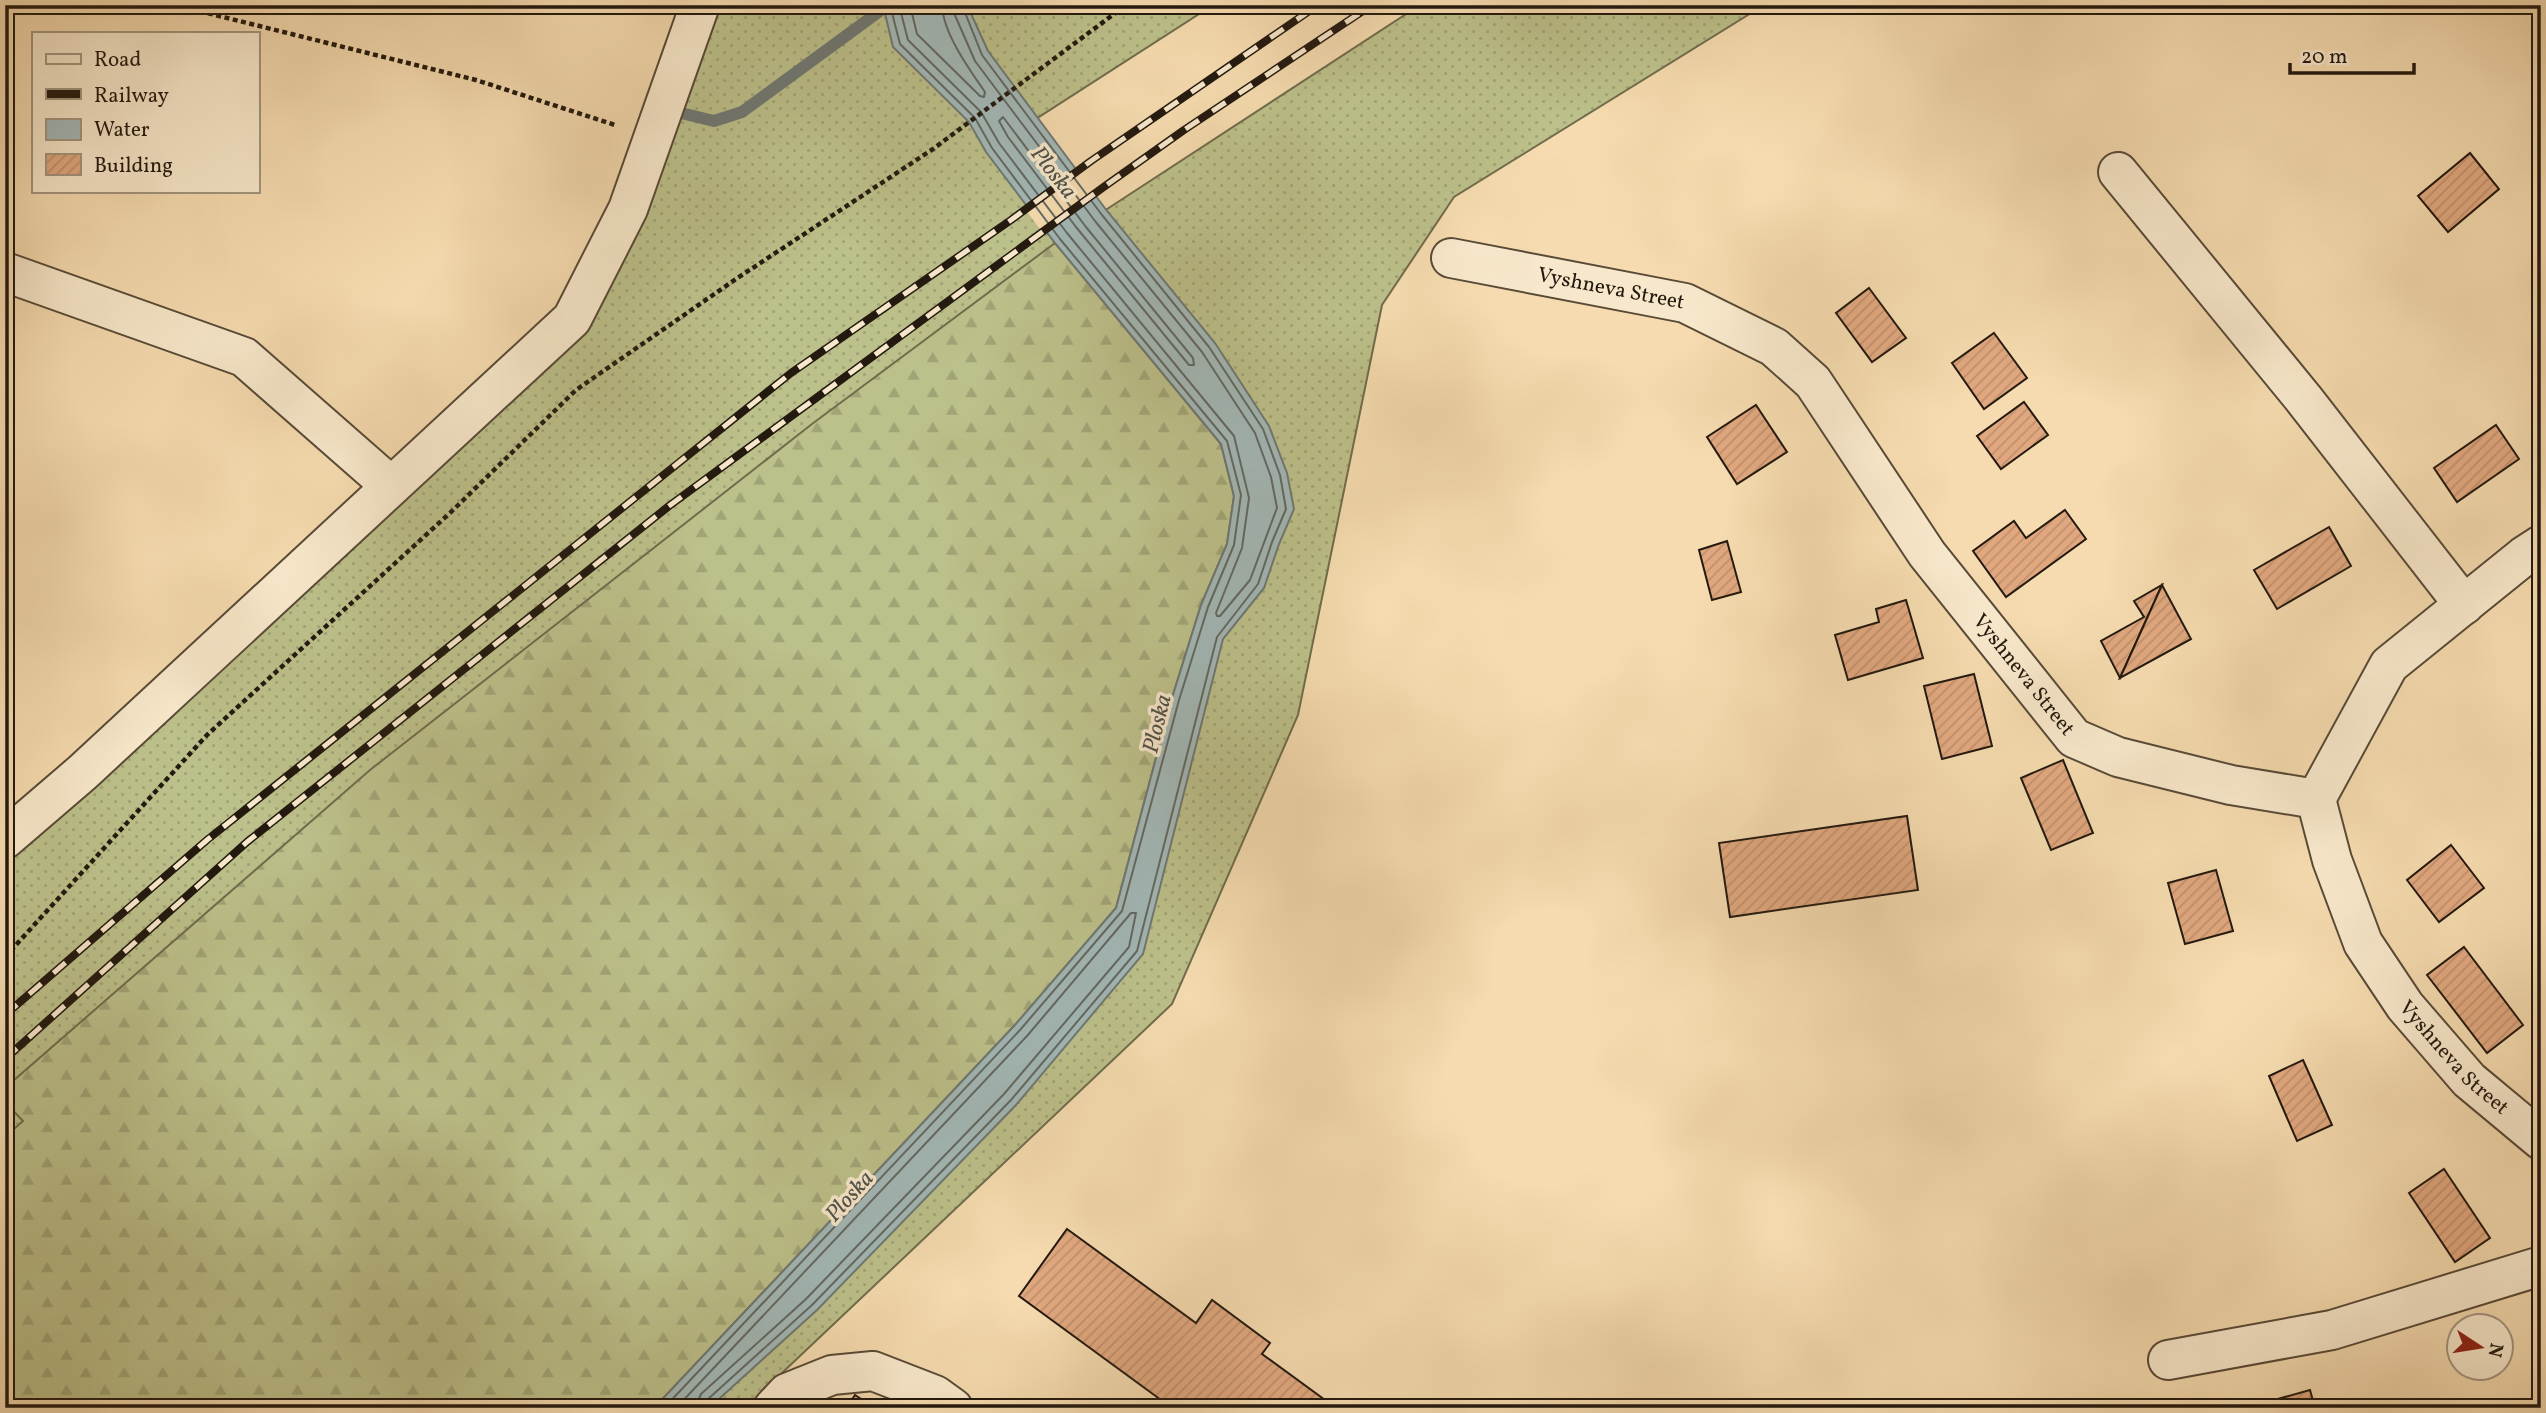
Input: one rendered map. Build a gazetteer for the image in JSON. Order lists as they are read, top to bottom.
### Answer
{
  "streets": {
    "street": ["Vyshneva Street"]
  },
  "water": ["Ploska"],
  "legend": [
    "Road",
    "Railway",
    "Water",
    "Building"
  ],
  "scale_bar": "20 m",
  "north": "right"
}
